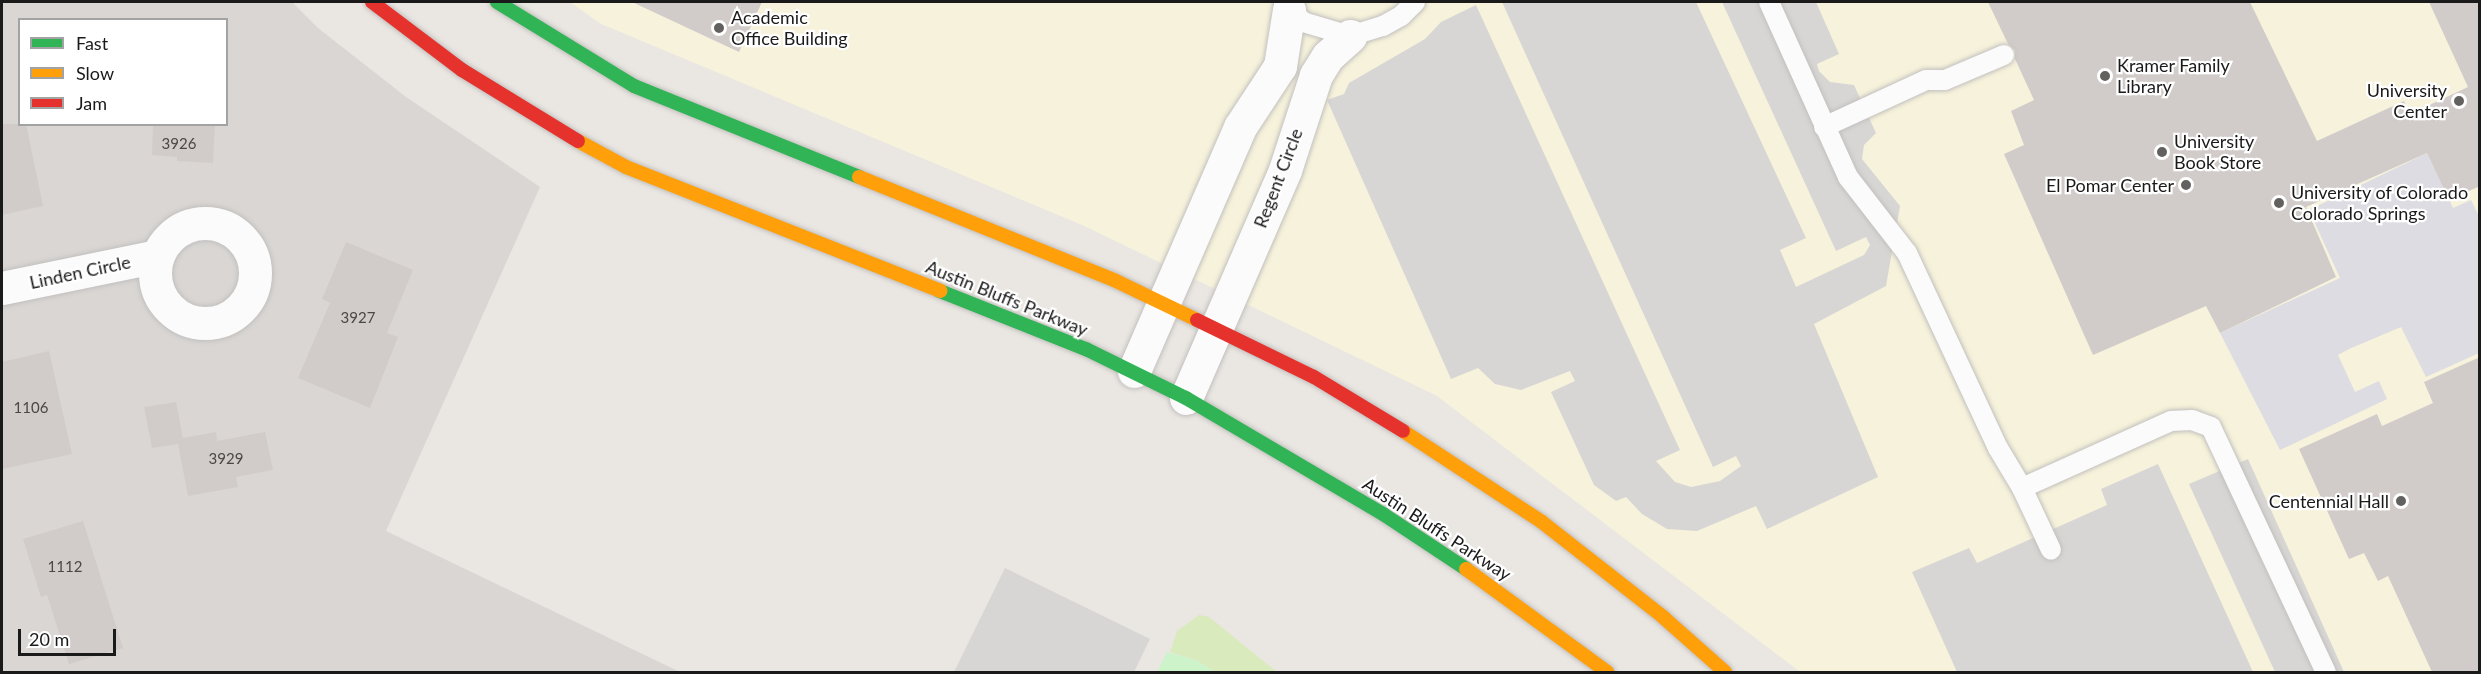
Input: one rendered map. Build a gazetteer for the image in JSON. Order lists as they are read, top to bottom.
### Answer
{
  "streets": {
    "main road": ["Austin Bluffs Parkway"],
    "street": ["Regent Circle", "Linden Circle"]
  },
  "crossings": [
    ["Regent Circle", "Austin Bluffs Parkway"]
  ],
  "places": [
    "Academic Office Building",
    "Kramer Family Library",
    "University Center",
    "University Book Store",
    "El Pomar Center",
    "University of Colorado Colorado Springs",
    "Centennial Hall"
  ],
  "house_numbers": [
    "3926",
    "3927",
    "1106",
    "3929",
    "1112"
  ],
  "legend": ["Fast", "Slow", "Jam"],
  "scale_bar": "20 m"
}
